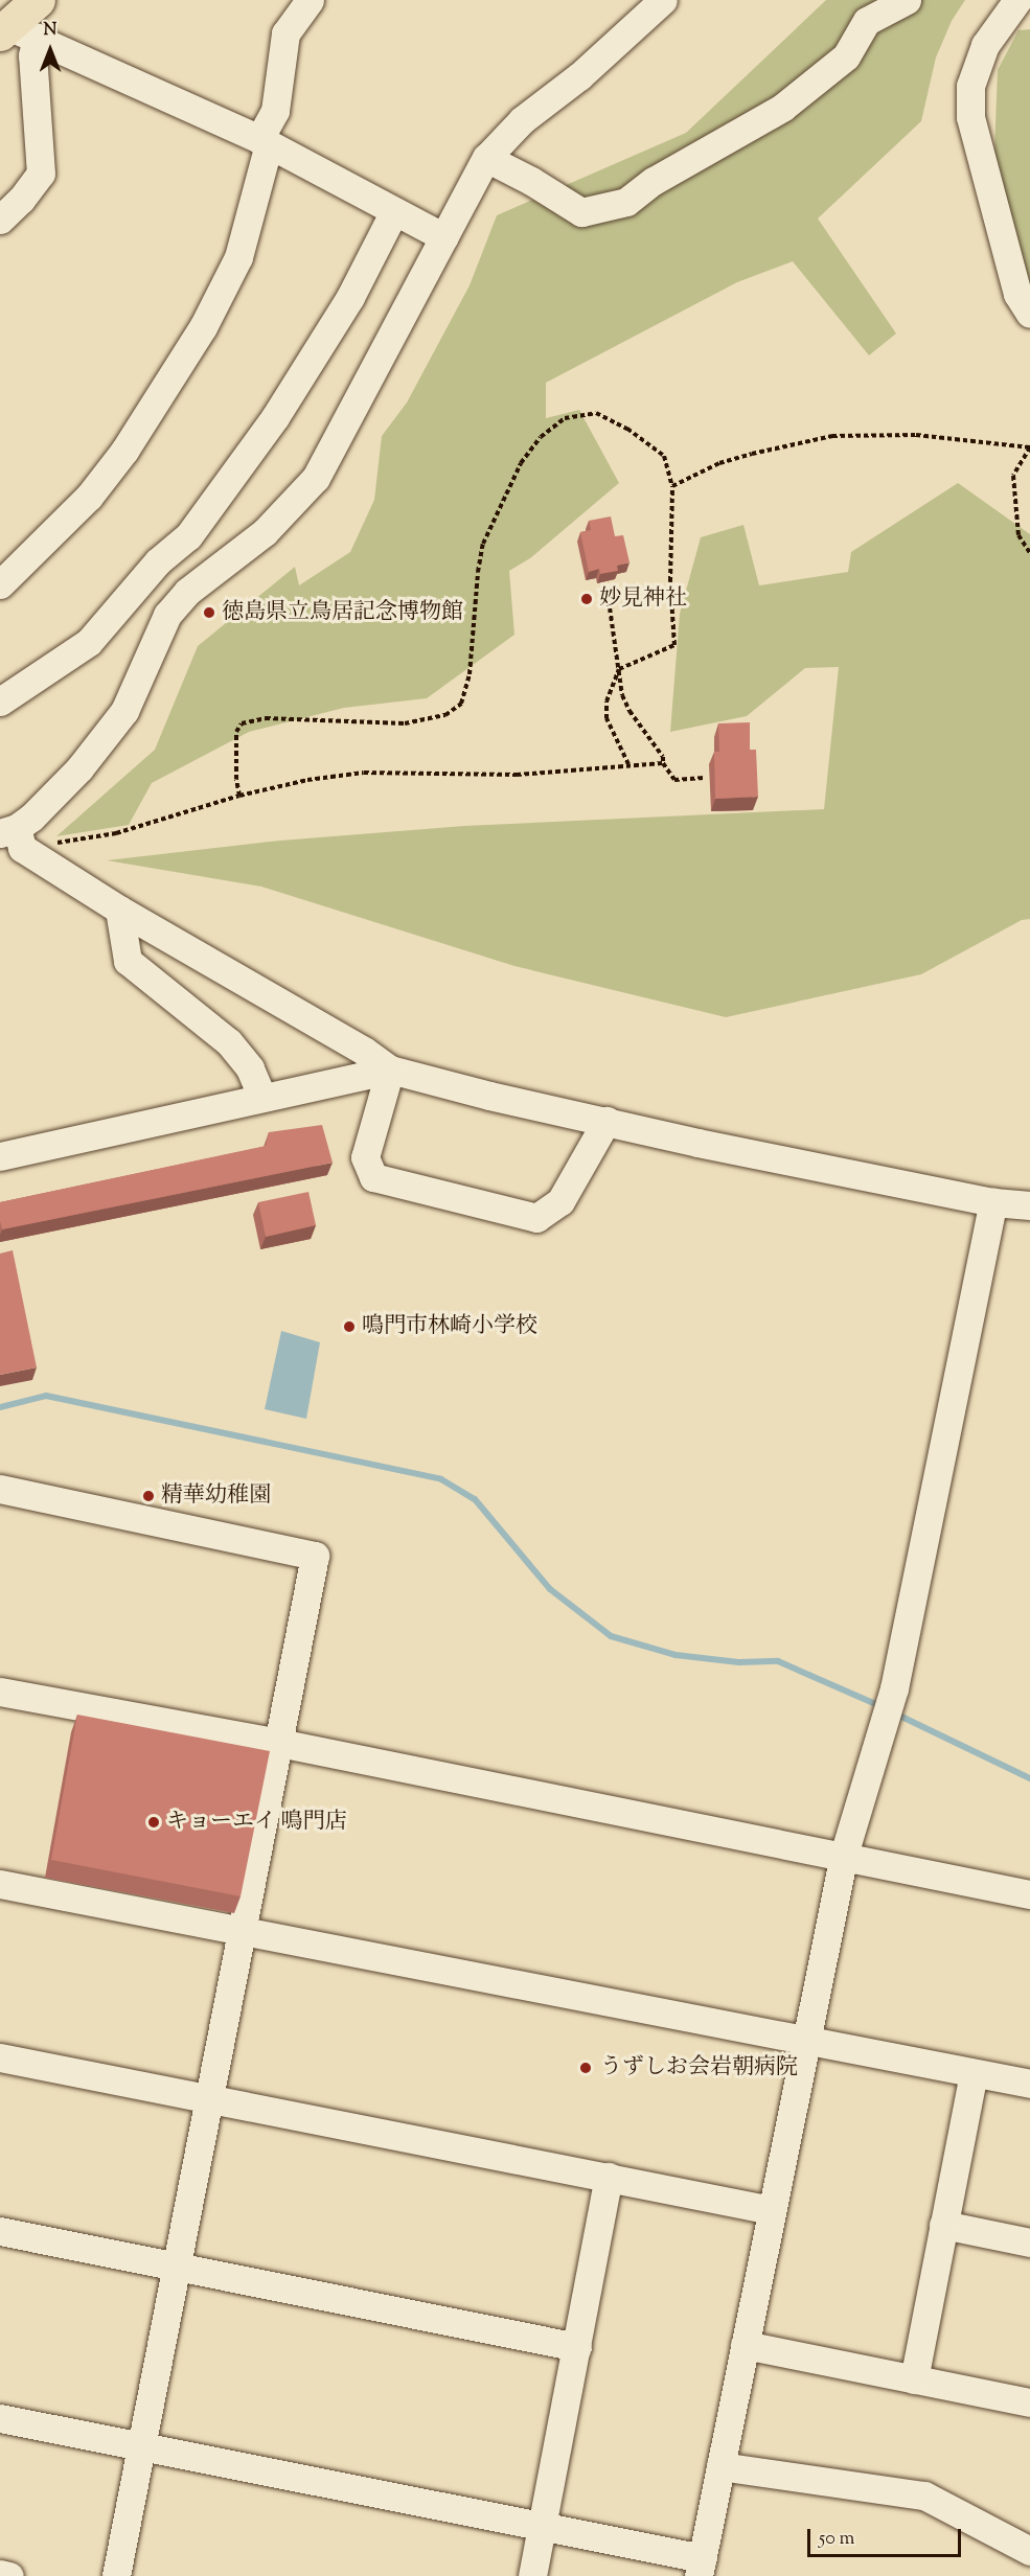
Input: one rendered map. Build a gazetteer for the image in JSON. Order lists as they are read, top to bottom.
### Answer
{
  "places": [
    "妙見神社",
    "徳島県立鳥居記念博物館",
    "鳴門市林崎小学校",
    "精華幼稚園",
    "キョーエイ 鳴門店",
    "うずしお会岩朝病院"
  ],
  "scale_bar": "50 m",
  "north": "top"
}
